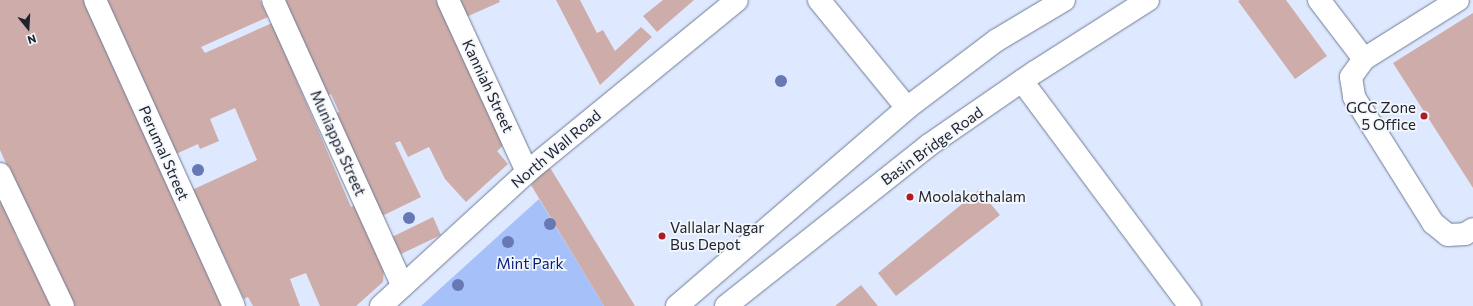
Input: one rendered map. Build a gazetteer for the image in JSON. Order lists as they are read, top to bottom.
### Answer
{
  "streets": {
    "main road": [
      "Kanniah Street",
      "Muniappa Street",
      "Basin Bridge Road",
      "North Wall Road",
      "Perumal Street"
    ]
  },
  "crossings": [
    ["Kanniah Street", "North Wall Road"],
    ["Muniappa Street", "North Wall Road"]
  ],
  "parks": ["Mint Park"],
  "places": ["GCC Zone 5 Office", "Moolakothalam", "Vallalar Nagar Bus Depot"],
  "north": "bottom"
}
